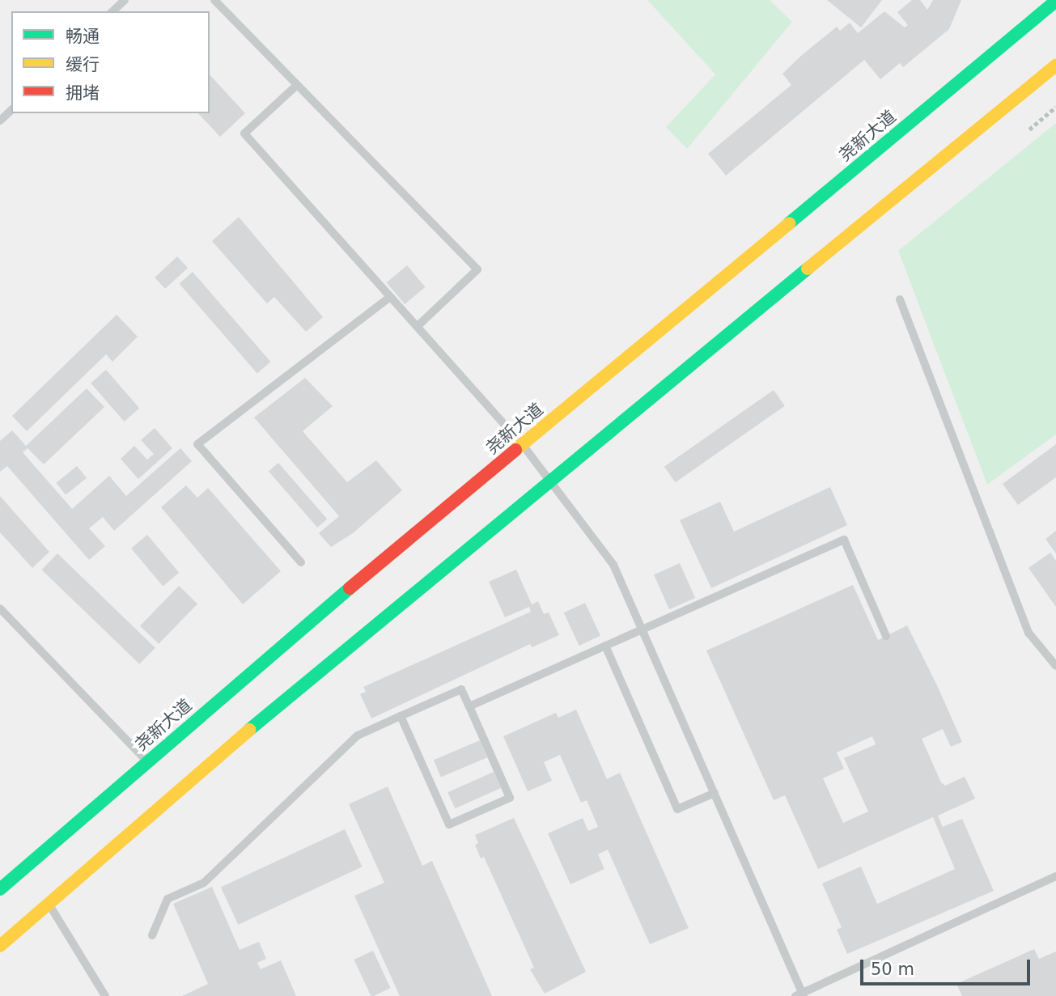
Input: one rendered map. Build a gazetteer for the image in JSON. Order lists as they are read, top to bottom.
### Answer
{
  "streets": {
    "main road": ["尧新大道"]
  },
  "legend": ["畅通", "缓行", "拥堵"],
  "scale_bar": "50 m"
}
